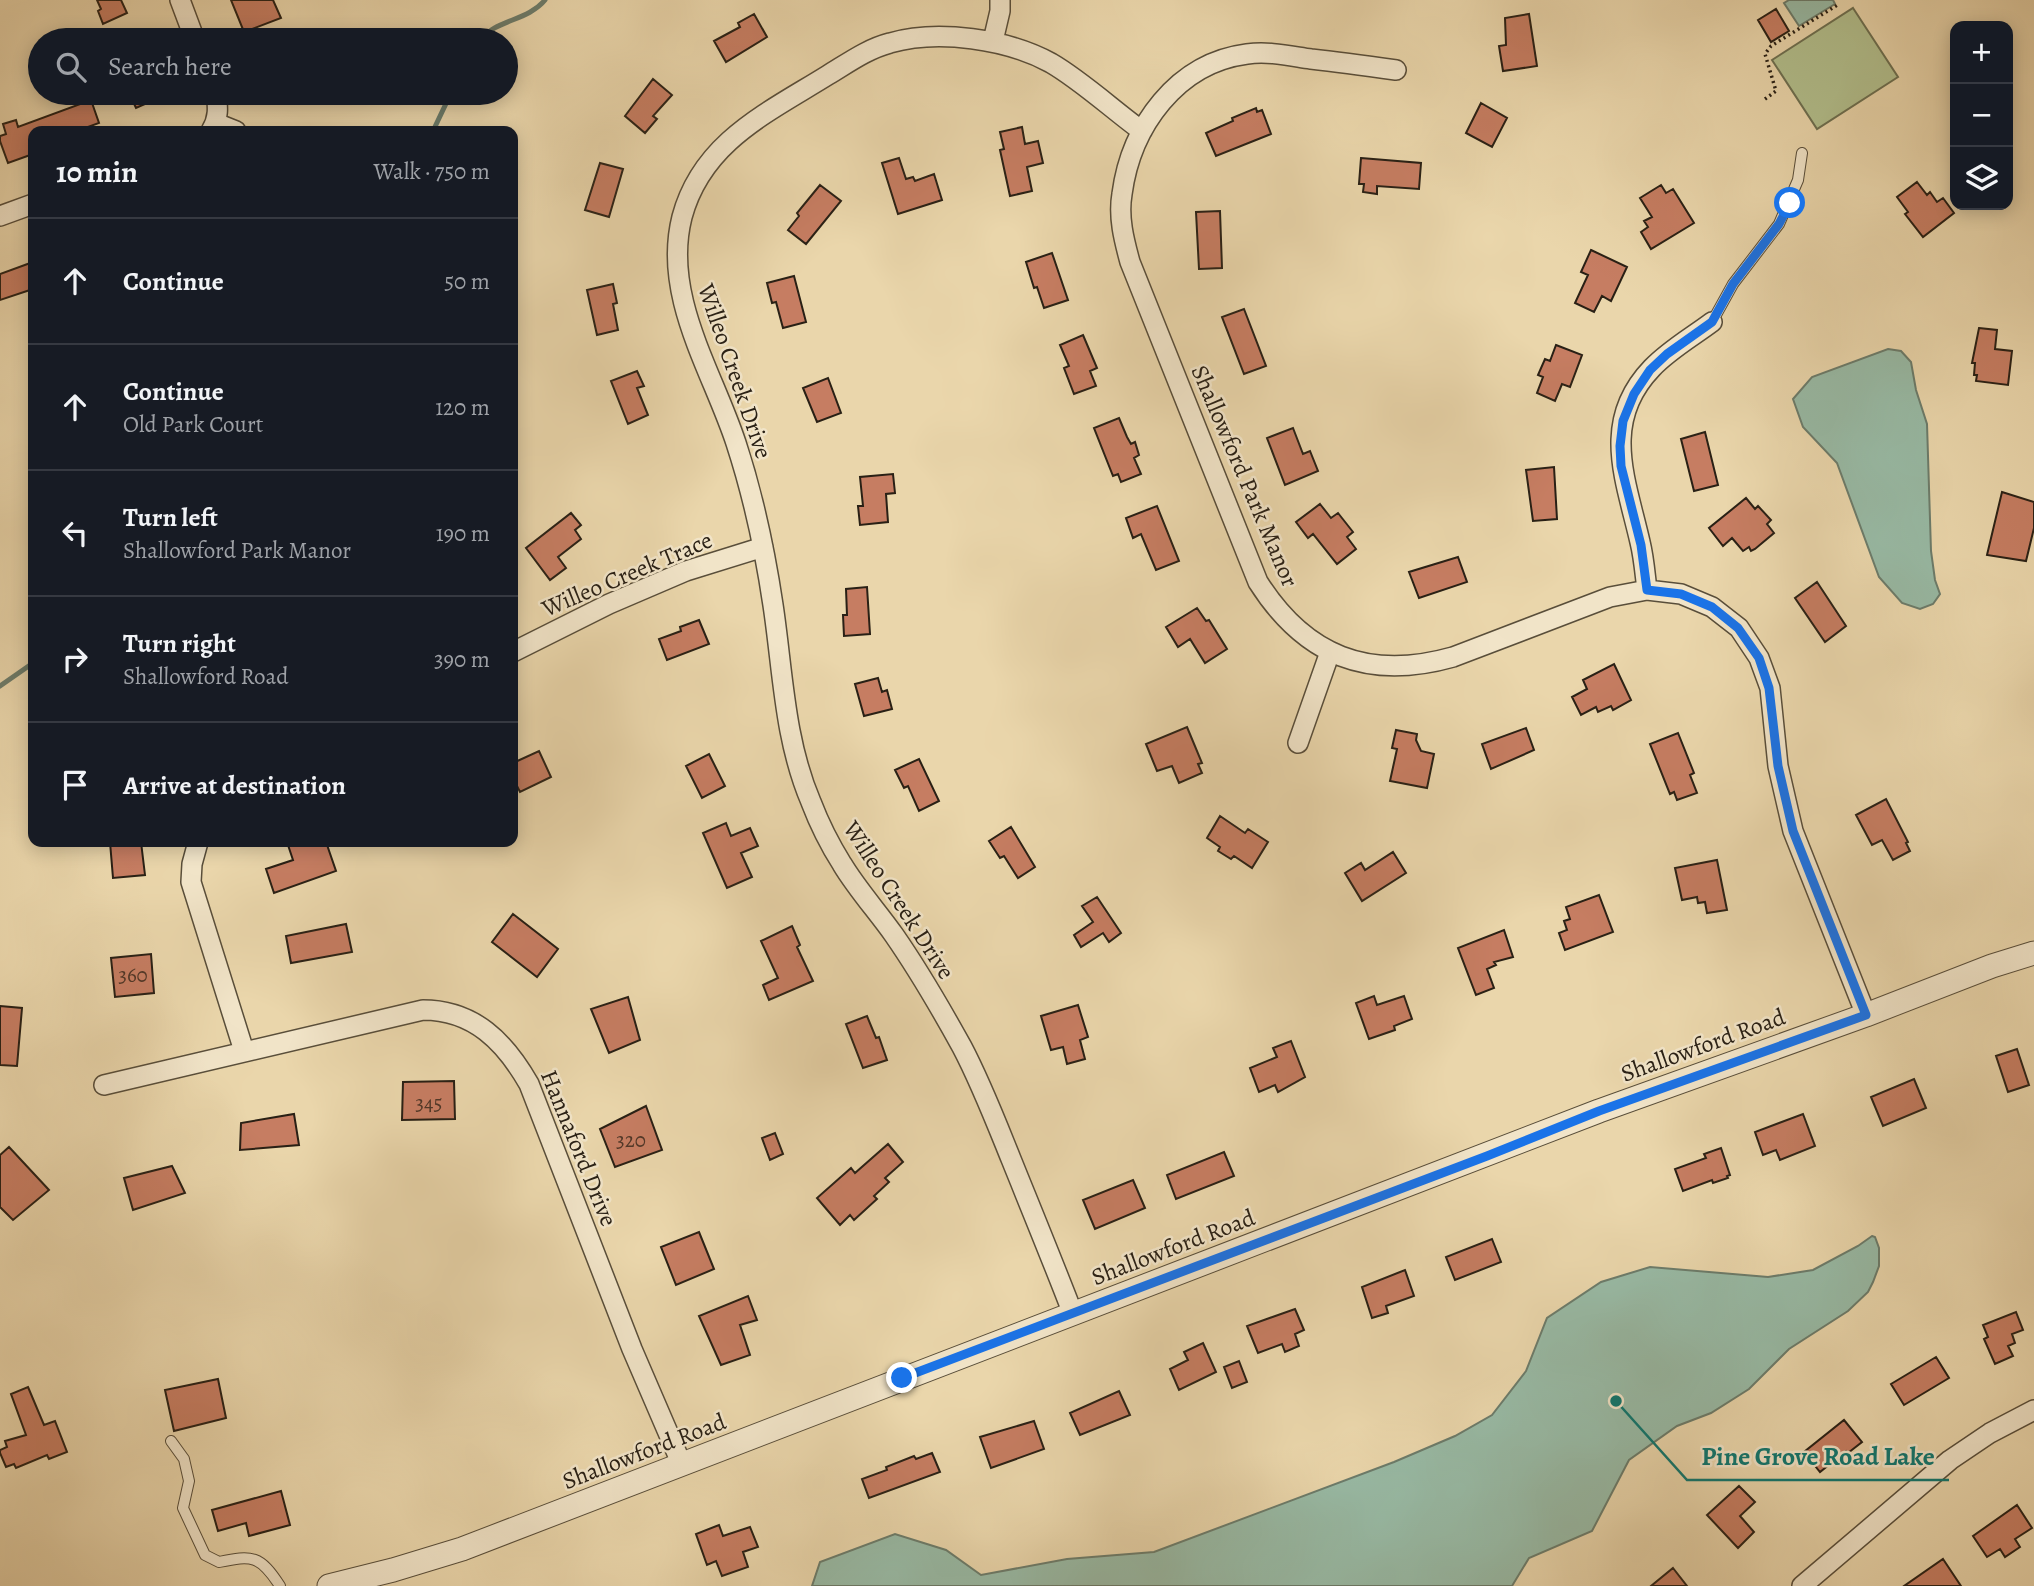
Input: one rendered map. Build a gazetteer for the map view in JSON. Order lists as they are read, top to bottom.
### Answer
{
  "streets": {
    "street": [
      "Willeo Creek Drive",
      "Shallowford Park Manor",
      "Willeo Creek Trace",
      "Shallowford Road",
      "Hannaford Drive"
    ]
  },
  "crossings": [
    ["Willeo Creek Drive", "Shallowford Park Manor"],
    ["Willeo Creek Drive", "Willeo Creek Trace"],
    ["Willeo Creek Drive", "Shallowford Road"],
    ["Shallowford Park Manor", "Shallowford Road"],
    ["Shallowford Road", "Hannaford Drive"]
  ],
  "places": ["Pine Grove Road Lake"],
  "house_numbers": ["360", "345", "320"],
  "page": {
    "map_buttons": ["+", "−"],
    "search": "Search here",
    "heading": ["10 min", "Walk · 750 m"],
    "list": [
      ["Continue", "50 m"],
      ["Continue", "Old Park Court", "120 m"],
      ["Turn left", "Shallowford Park Manor", "190 m"],
      ["Turn right", "Shallowford Road", "390 m"],
      "Arrive at destination"
    ]
  }
}
